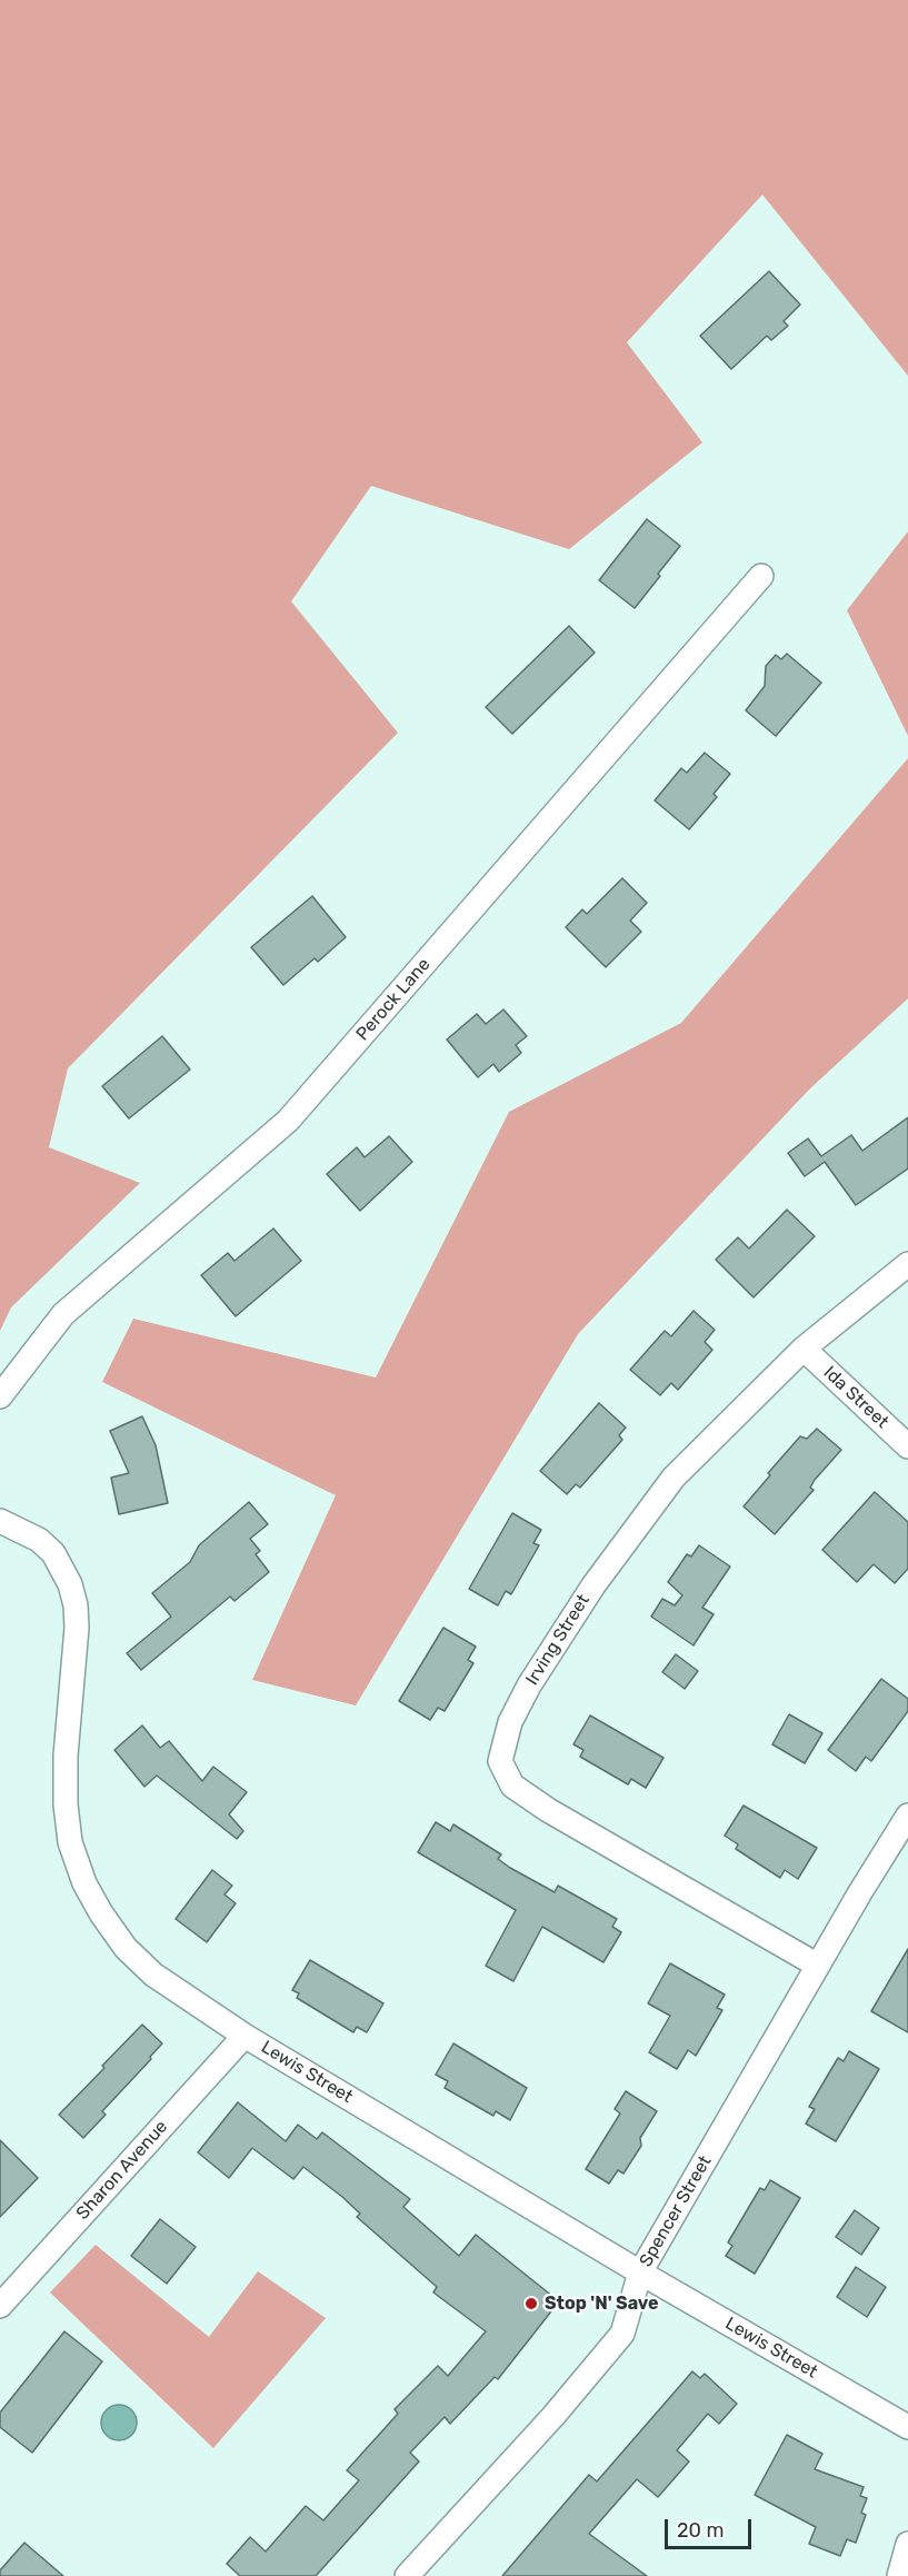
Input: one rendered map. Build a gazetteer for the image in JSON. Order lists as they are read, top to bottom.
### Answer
{
  "streets": {
    "street": [
      "Perock Lane",
      "Ida Street",
      "Irving Street",
      "Lewis Street",
      "Sharon Avenue",
      "Spencer Street"
    ]
  },
  "crossings": [
    ["Ida Street", "Irving Street"],
    ["Irving Street", "Spencer Street"],
    ["Lewis Street", "Sharon Avenue"],
    ["Lewis Street", "Spencer Street"]
  ],
  "places": ["Stop 'N' Save"],
  "scale_bar": "20 m"
}
